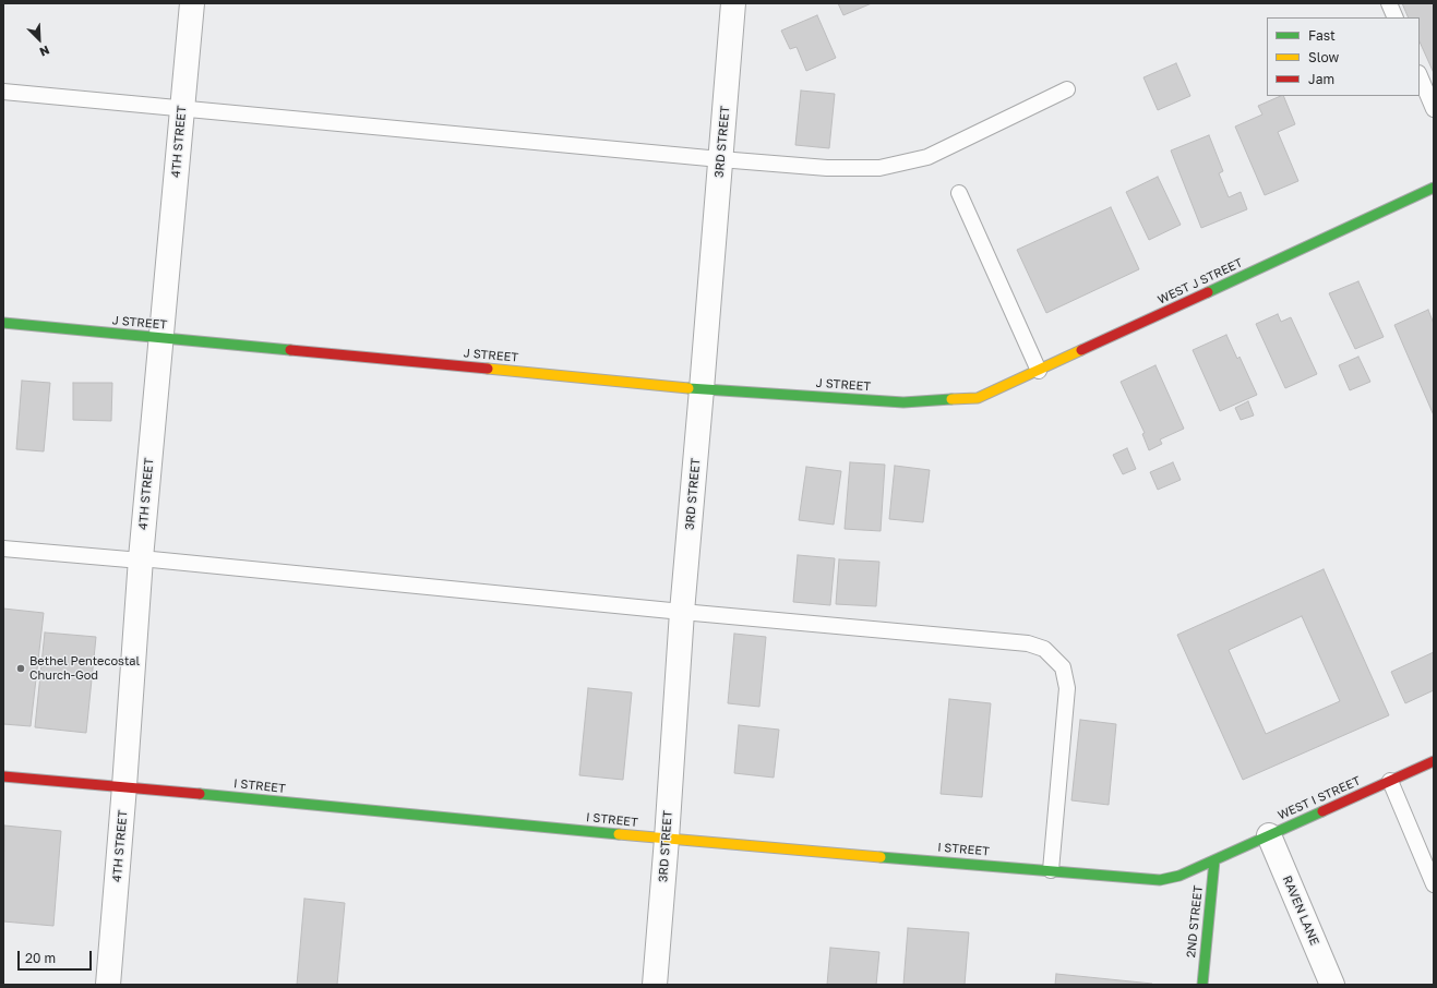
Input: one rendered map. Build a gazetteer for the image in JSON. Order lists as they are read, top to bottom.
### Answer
{
  "streets": {
    "street": [
      "4TH STREET",
      "3RD STREET",
      "WEST J STREET",
      "J STREET",
      "I STREET",
      "WEST I STREET",
      "RAVEN LANE",
      "2ND STREET"
    ]
  },
  "crossings": [
    ["4TH STREET", "J STREET"],
    ["4TH STREET", "I STREET"],
    ["3RD STREET", "J STREET"],
    ["3RD STREET", "I STREET"],
    ["WEST J STREET", "J STREET"],
    ["I STREET", "WEST I STREET"],
    ["I STREET", "2ND STREET"],
    ["WEST I STREET", "RAVEN LANE"],
    ["WEST I STREET", "2ND STREET"]
  ],
  "places": ["Bethel Pentecostal Church-God"],
  "legend": ["Fast", "Slow", "Jam"],
  "scale_bar": "20 m",
  "north": "bottom right"
}
